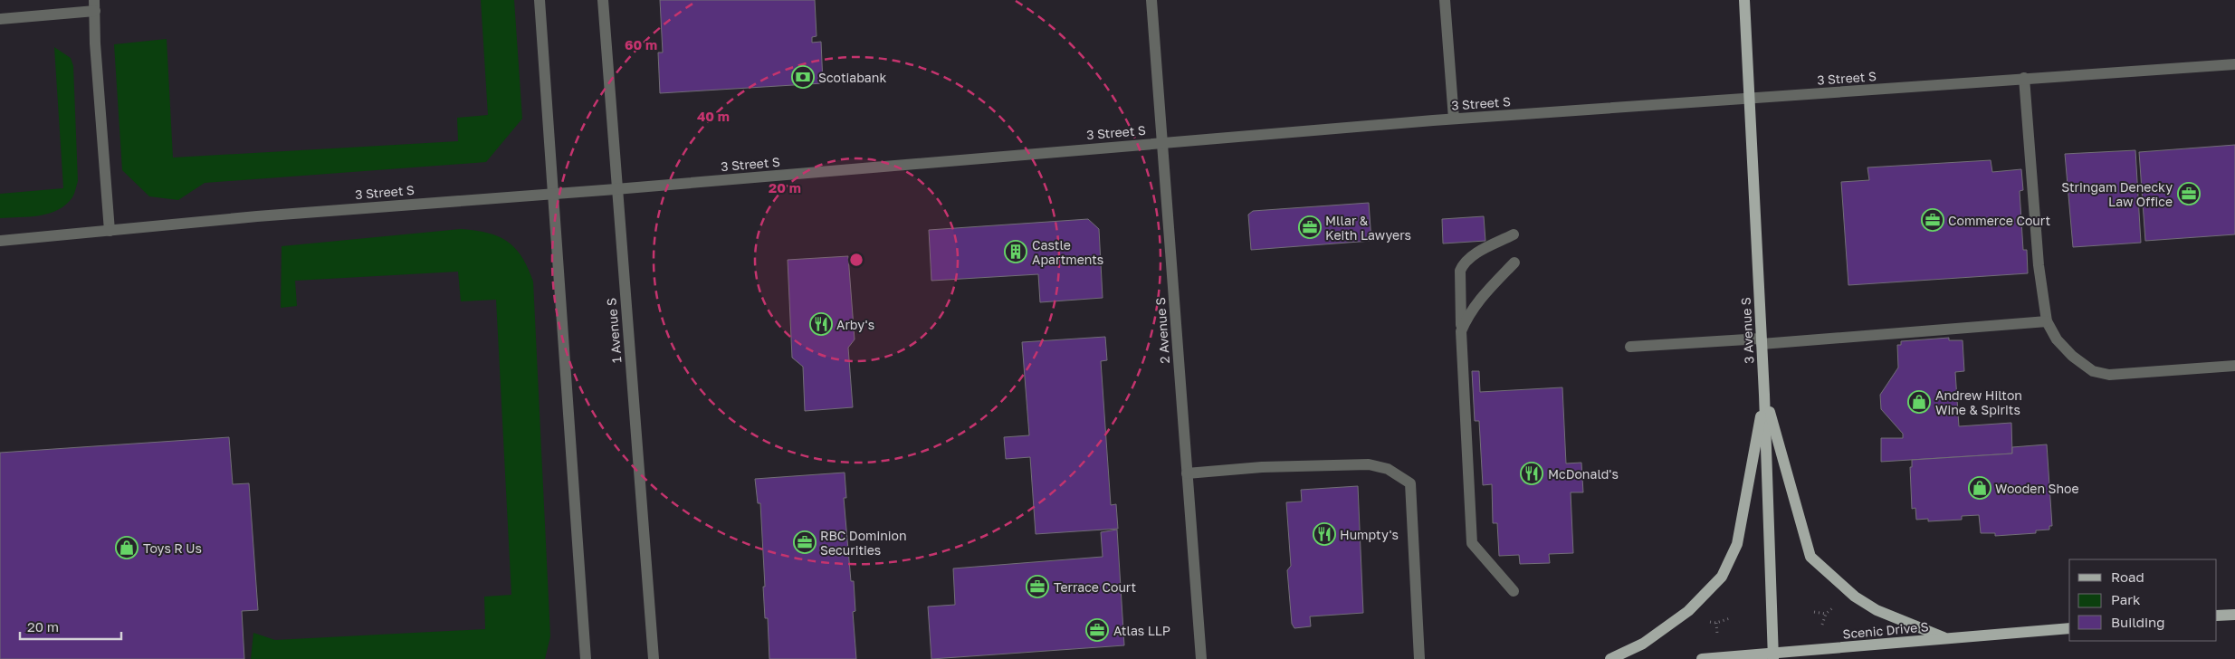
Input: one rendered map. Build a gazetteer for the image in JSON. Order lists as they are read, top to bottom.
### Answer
{
  "streets": {
    "main road": ["3 Avenue S", "Scenic Drive S"],
    "street": ["3 Street S", "1 Avenue S", "2 Avenue S"]
  },
  "crossings": [
    ["3 Street S", "1 Avenue S"],
    ["3 Street S", "2 Avenue S"],
    ["3 Street S", "3 Avenue S"],
    ["3 Avenue S", "Scenic Drive S"]
  ],
  "places": {
    "bank": ["Scotiabank"],
    "office": [
      "Stringam Denecky Law Office",
      "Commerce Court",
      "Mllar & Keith Lawyers",
      "RBC Dominion Securities",
      "Terrace Court",
      "Atlas LLP"
    ],
    "building": ["Castle Apartments"],
    "restaurant": ["Arby's", "McDonald's", "Humpty's"],
    "shop": ["Andrew Hilton Wine & Spirits", "Wooden Shoe", "Toys R Us"]
  },
  "legend": ["Road", "Park", "Building"],
  "scale_bar": "20 m",
  "rings": ["60 m", "40 m", "20 m"]
}
